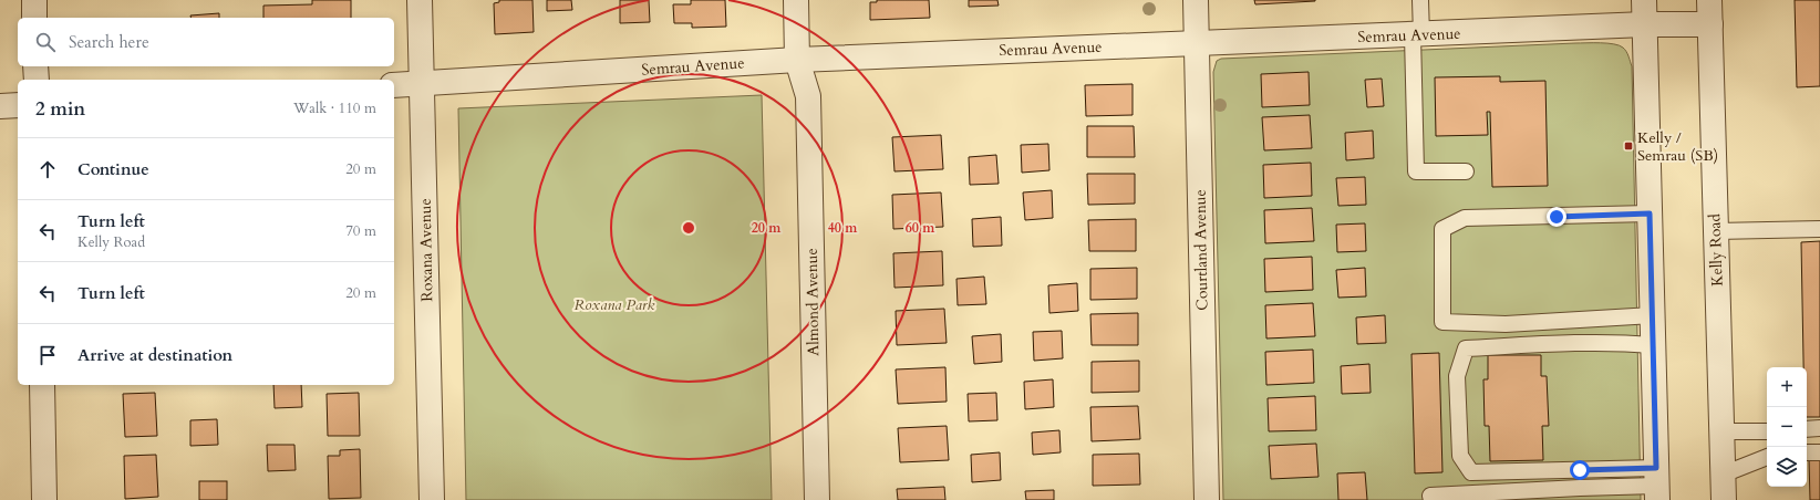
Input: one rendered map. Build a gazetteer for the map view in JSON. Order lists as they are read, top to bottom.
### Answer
{
  "streets": {
    "street": [
      "Semrau Avenue",
      "Roxana Avenue",
      "Courtland Avenue",
      "Kelly Road",
      "Almond Avenue"
    ]
  },
  "crossings": [
    ["Semrau Avenue", "Roxana Avenue"],
    ["Semrau Avenue", "Courtland Avenue"],
    ["Semrau Avenue", "Kelly Road"],
    ["Semrau Avenue", "Almond Avenue"]
  ],
  "parks": ["Roxana Park"],
  "places": {
    "transit": ["Kelly / Semrau (SB)"]
  },
  "page": {
    "search": "Search here",
    "heading": ["2 min", "Walk · 110 m"],
    "list": [
      ["Continue", "20 m"],
      ["Turn left", "Kelly Road", "70 m"],
      ["Turn left", "20 m"],
      "Arrive at destination"
    ],
    "map_buttons": ["+", "−"]
  },
  "rings": ["20 m", "40 m", "60 m"]
}
